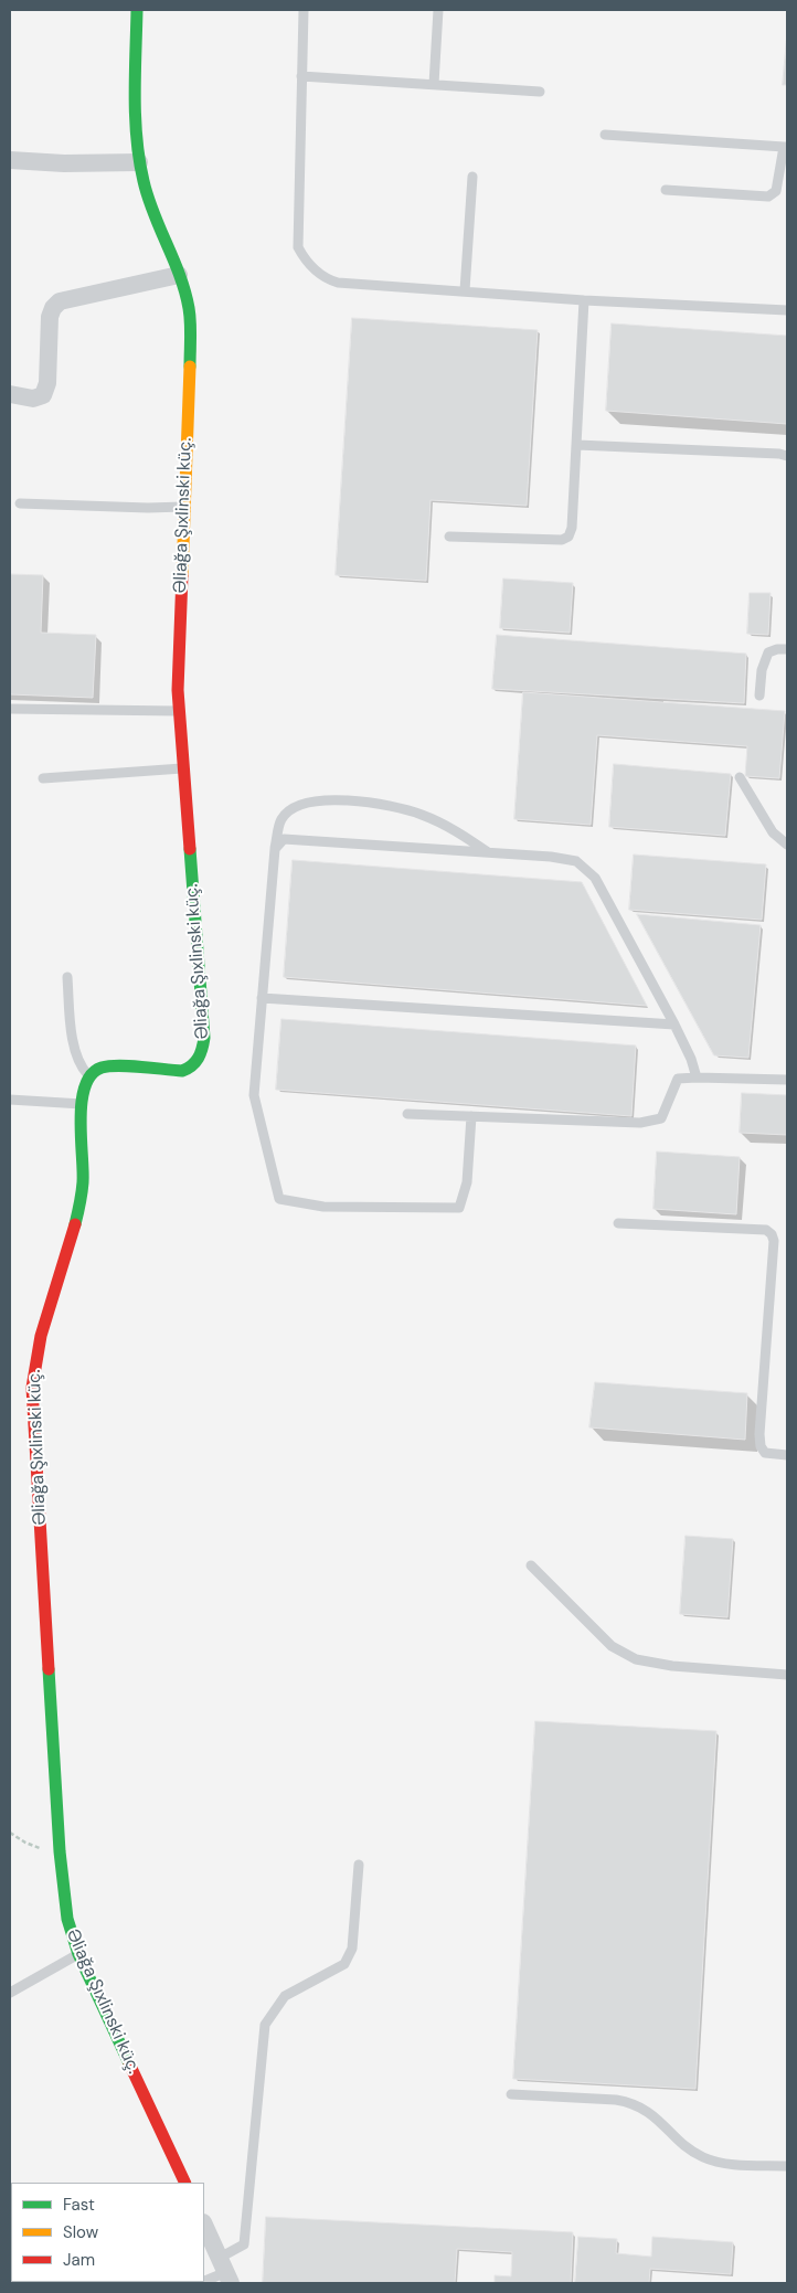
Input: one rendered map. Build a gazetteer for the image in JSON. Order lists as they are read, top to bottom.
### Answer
{
  "streets": {
    "street": ["Əliağa Şıxlinski küç."]
  },
  "legend": ["Fast", "Slow", "Jam"]
}
